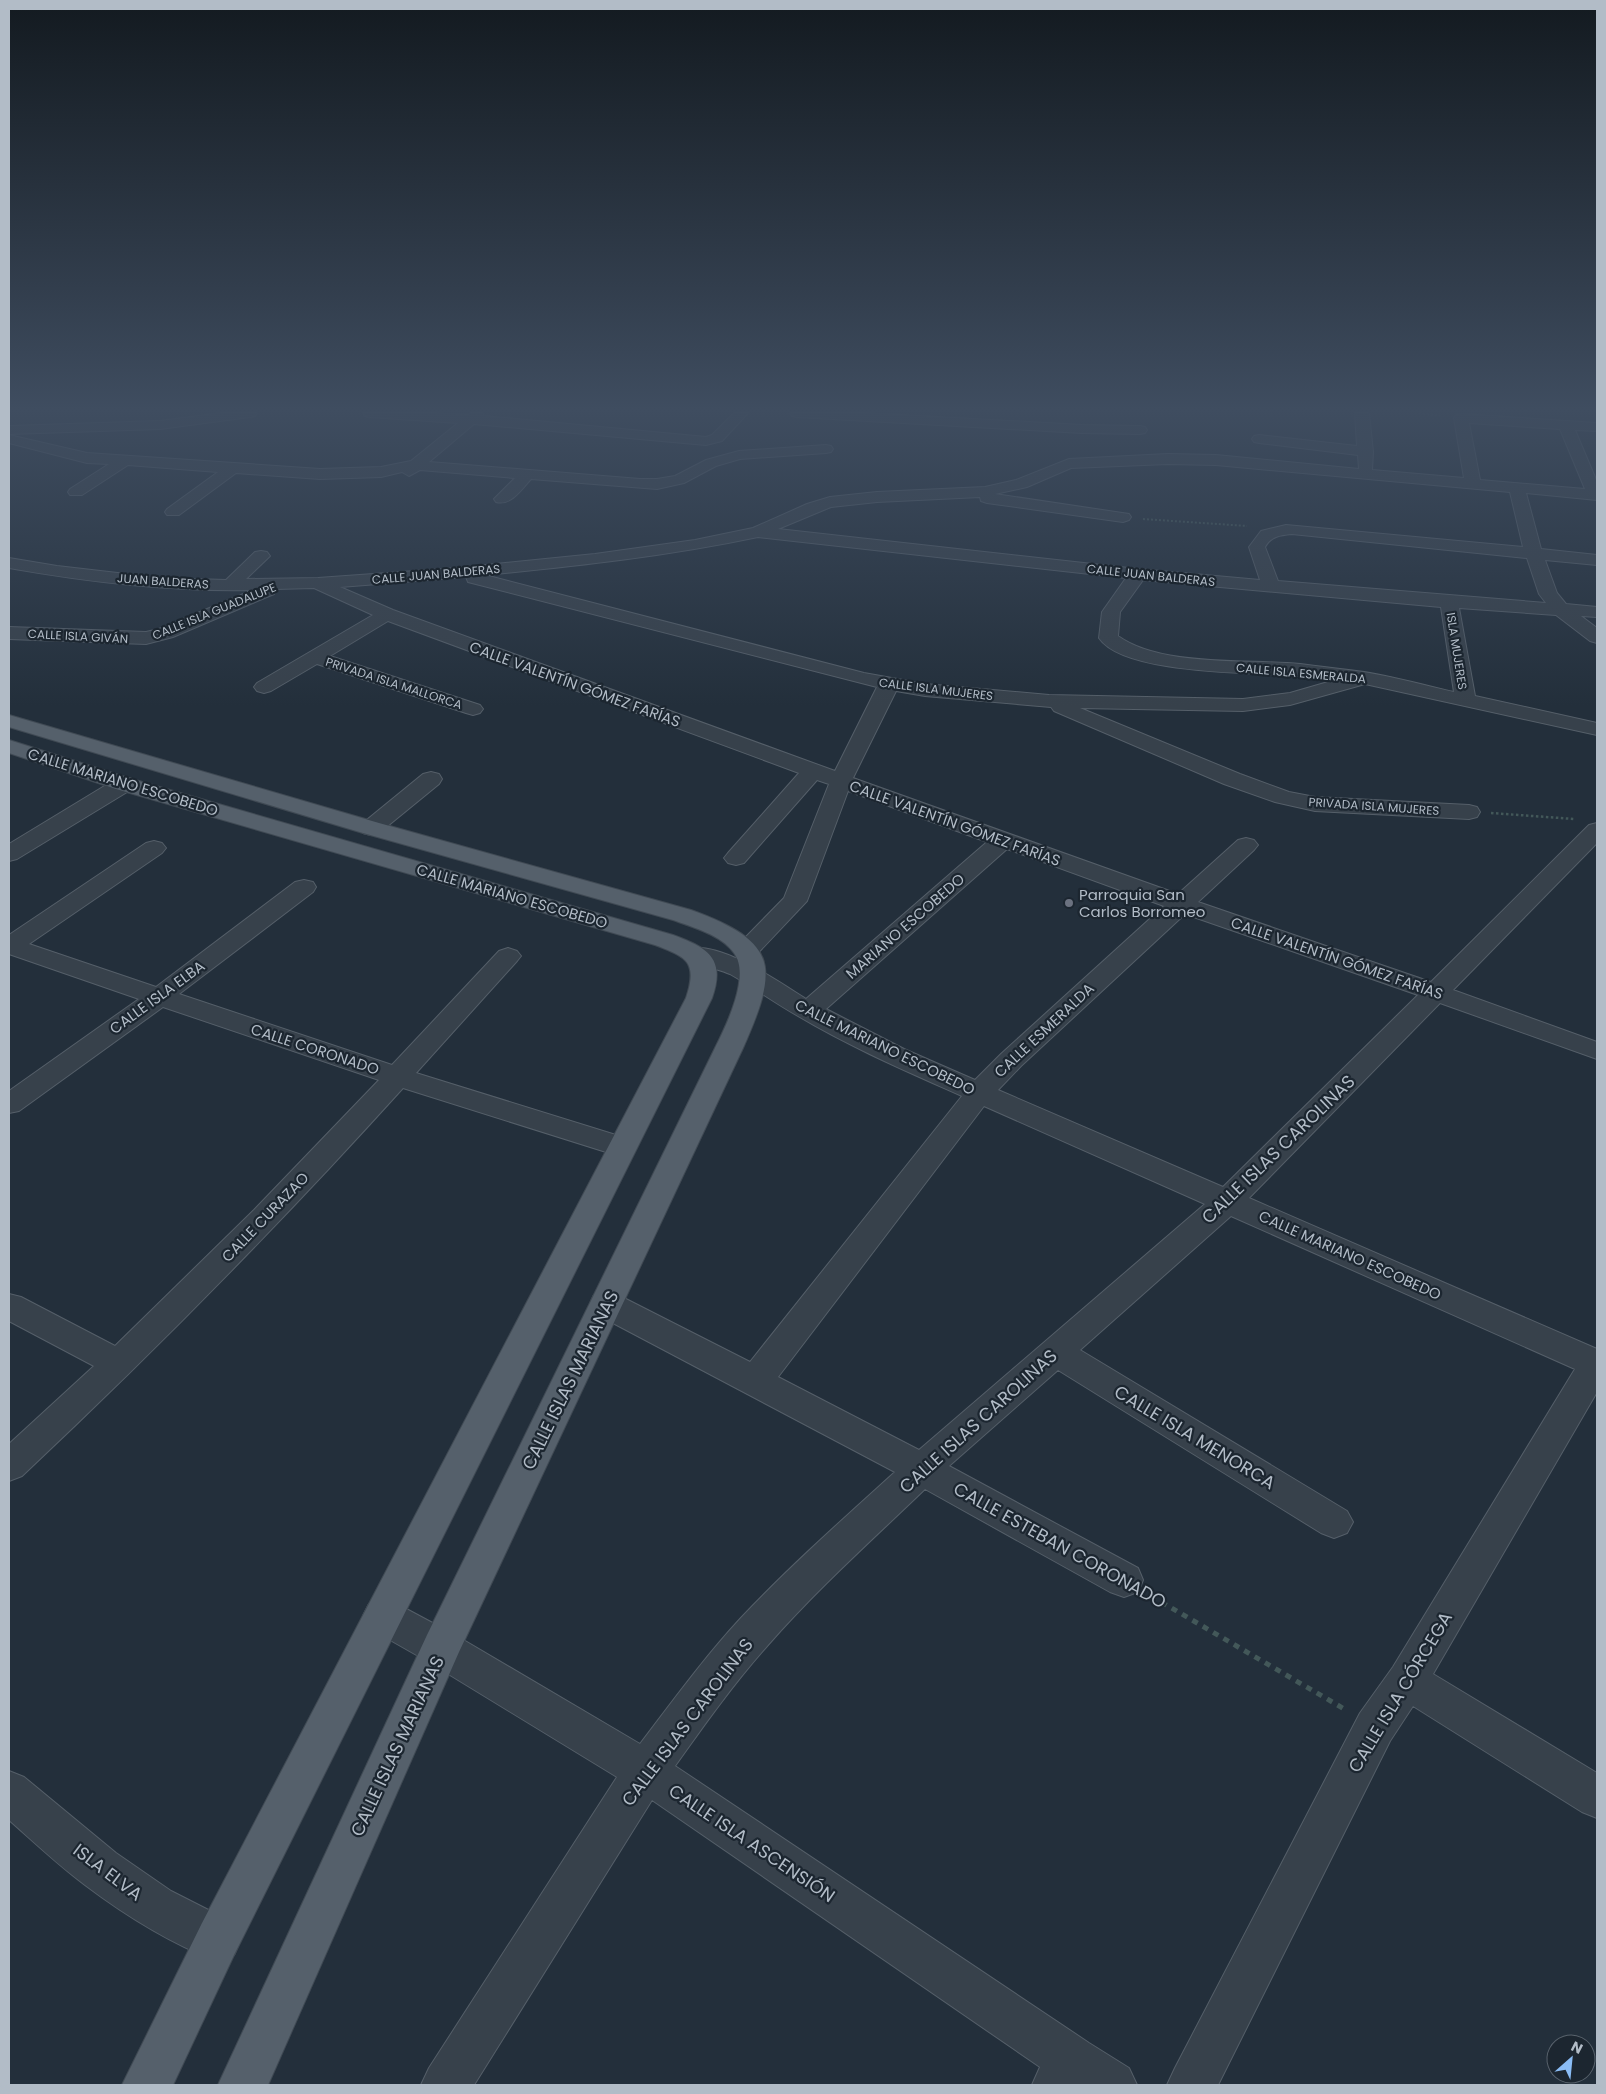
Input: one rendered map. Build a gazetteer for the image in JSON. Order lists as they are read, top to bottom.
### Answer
{
  "streets": {
    "main road": ["CALLE MARIANO ESCOBEDO", "CALLE ISLAS MARIANAS"],
    "street": [
      "CALLE JUAN BALDERAS",
      "JUAN BALDERAS",
      "CALLE ISLA GUADALUPE",
      "CALLE ISLA GIVÁN",
      "ISLA MUJERES",
      "CALLE ISLA ESMERALDA",
      "PRIVADA ISLA MALLORCA",
      "CALLE VALENTÍN GÓMEZ FARÍAS",
      "CALLE ISLA MUJERES",
      "PRIVADA ISLA MUJERES",
      "MARIANO ESCOBEDO",
      "CALLE ISLA ELBA",
      "CALLE ESMERALDA",
      "CALLE CORONADO",
      "CALLE ISLAS CAROLINAS",
      "CALLE CURAZAO",
      "CALLE ISLA MENORCA",
      "CALLE ESTEBAN CORONADO",
      "CALLE ISLA CÓRCEGA",
      "CALLE ISLA ASCENSIÓN",
      "ISLA ELVA"
    ]
  },
  "crossings": [
    ["CALLE JUAN BALDERAS", "JUAN BALDERAS"],
    ["CALLE JUAN BALDERAS", "ISLA MUJERES"],
    ["CALLE JUAN BALDERAS", "CALLE ISLA ESMERALDA"],
    ["CALLE JUAN BALDERAS", "CALLE VALENTÍN GÓMEZ FARÍAS"],
    ["CALLE JUAN BALDERAS", "CALLE ISLA MUJERES"],
    ["JUAN BALDERAS", "CALLE ISLA GUADALUPE"],
    ["JUAN BALDERAS", "CALLE VALENTÍN GÓMEZ FARÍAS"],
    ["CALLE ISLA GUADALUPE", "CALLE ISLA GIVÁN"],
    ["ISLA MUJERES", "CALLE ISLA ESMERALDA"],
    ["CALLE ISLA ESMERALDA", "CALLE ISLA MUJERES"],
    ["CALLE VALENTÍN GÓMEZ FARÍAS", "MARIANO ESCOBEDO"],
    ["CALLE VALENTÍN GÓMEZ FARÍAS", "CALLE ESMERALDA"],
    ["CALLE VALENTÍN GÓMEZ FARÍAS", "CALLE ISLAS CAROLINAS"],
    ["CALLE ISLA MUJERES", "PRIVADA ISLA MUJERES"],
    ["CALLE MARIANO ESCOBEDO", "MARIANO ESCOBEDO"],
    ["CALLE MARIANO ESCOBEDO", "CALLE ESMERALDA"],
    ["CALLE MARIANO ESCOBEDO", "CALLE ISLAS CAROLINAS"],
    ["CALLE MARIANO ESCOBEDO", "CALLE ISLAS MARIANAS"],
    ["CALLE MARIANO ESCOBEDO", "CALLE ISLA CÓRCEGA"],
    ["CALLE ISLA ELBA", "CALLE CORONADO"],
    ["CALLE ESMERALDA", "CALLE ESTEBAN CORONADO"],
    ["CALLE CORONADO", "CALLE CURAZAO"],
    ["CALLE ISLAS CAROLINAS", "CALLE ISLA MENORCA"],
    ["CALLE ISLAS CAROLINAS", "CALLE ESTEBAN CORONADO"],
    ["CALLE ISLAS CAROLINAS", "CALLE ISLA ASCENSIÓN"],
    ["CALLE ISLAS MARIANAS", "CALLE ESTEBAN CORONADO"],
    ["CALLE ISLAS MARIANAS", "CALLE ISLA ASCENSIÓN"],
    ["CALLE ESTEBAN CORONADO", "CALLE ISLA CÓRCEGA"]
  ],
  "places": ["Parroquia San Carlos Borromeo"],
  "north": "top right"
}
